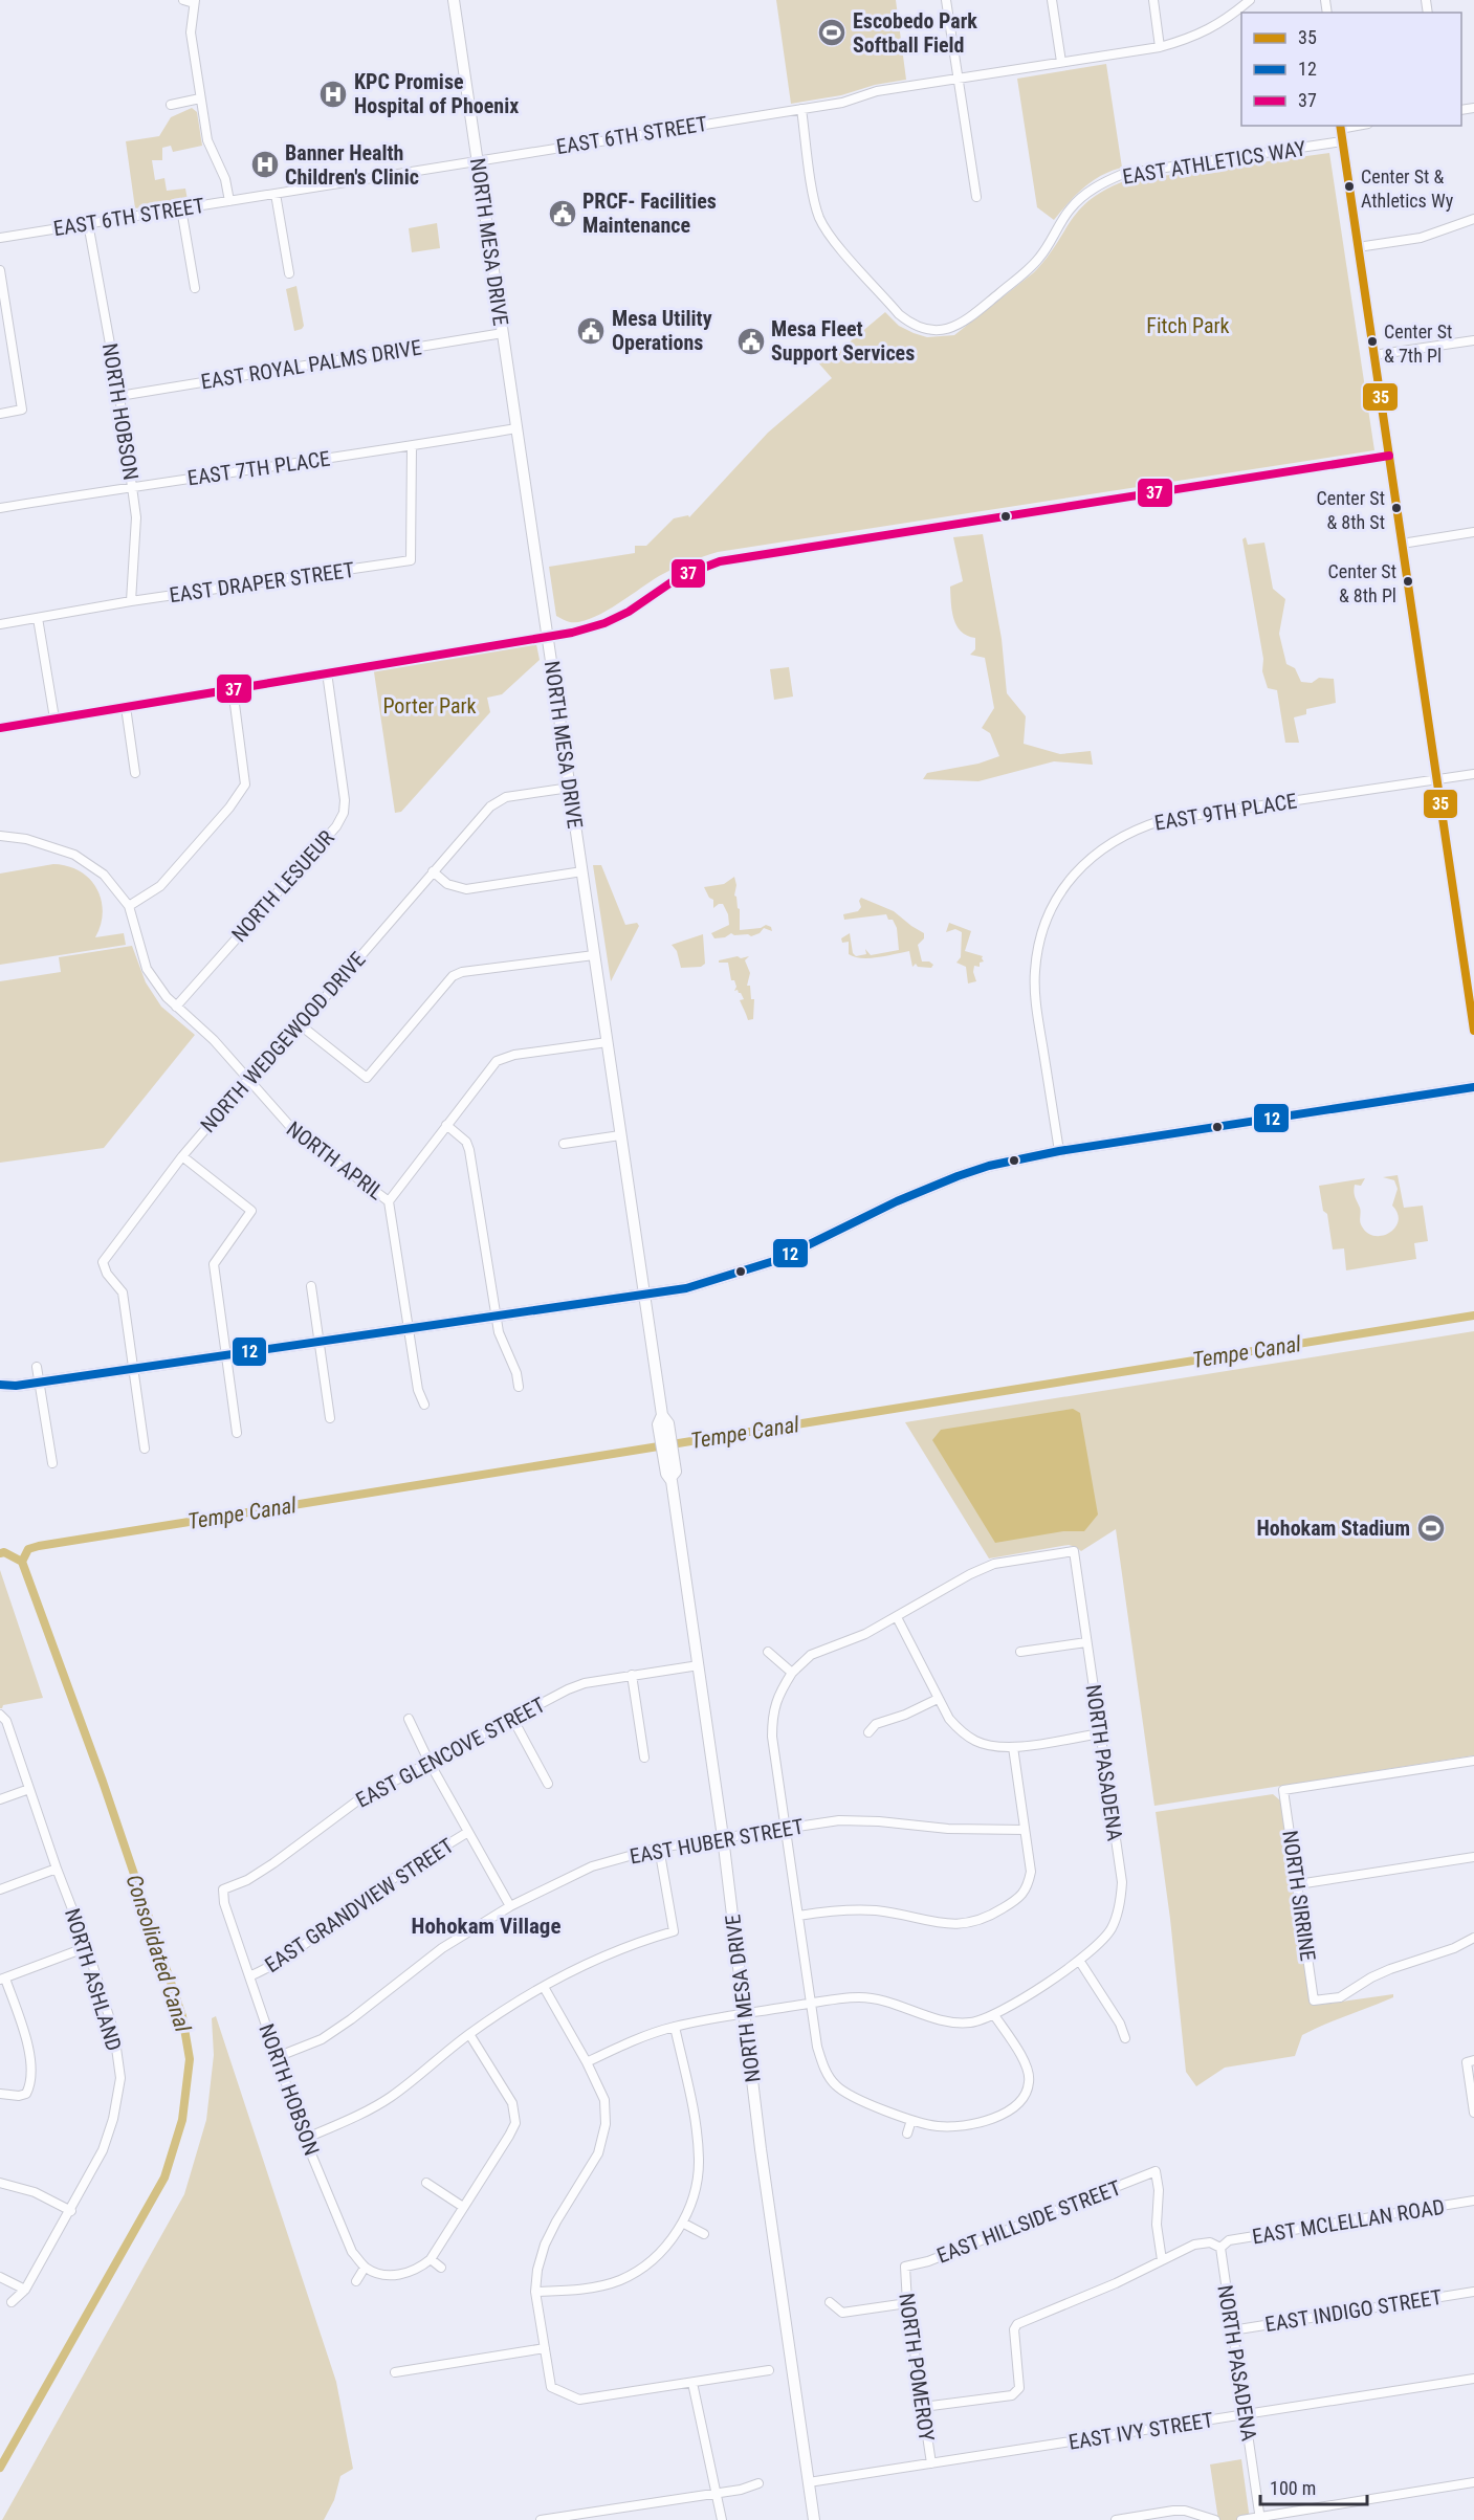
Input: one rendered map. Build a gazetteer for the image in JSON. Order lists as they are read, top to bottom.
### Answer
{
  "streets": {
    "main road": ["NORTH MESA DRIVE"],
    "street": [
      "EAST 6TH STREET",
      "EAST ATHLETICS WAY",
      "EAST ROYAL PALMS DRIVE",
      "NORTH HOBSON",
      "EAST 7TH PLACE",
      "EAST DRAPER STREET",
      "EAST 9TH PLACE",
      "NORTH LESUEUR",
      "NORTH WEDGEWOOD DRIVE",
      "NORTH APRIL",
      "EAST GLENCOVE STREET",
      "NORTH PASADENA",
      "EAST HUBER STREET",
      "NORTH SIRRINE",
      "EAST GRANDVIEW STREET",
      "NORTH ASHLAND",
      "EAST HILLSIDE STREET",
      "EAST MCLELLAN ROAD",
      "EAST INDIGO STREET",
      "NORTH POMEROY",
      "EAST IVY STREET"
    ]
  },
  "crossings": [
    ["EAST 6TH STREET", "EAST ATHLETICS WAY"],
    ["EAST 6TH STREET", "NORTH MESA DRIVE"],
    ["EAST 6TH STREET", "NORTH HOBSON"],
    ["NORTH MESA DRIVE", "EAST ROYAL PALMS DRIVE"],
    ["NORTH MESA DRIVE", "EAST 7TH PLACE"],
    ["NORTH MESA DRIVE", "NORTH WEDGEWOOD DRIVE"],
    ["NORTH MESA DRIVE", "EAST GLENCOVE STREET"],
    ["NORTH MESA DRIVE", "NORTH PASADENA"],
    ["NORTH MESA DRIVE", "EAST HUBER STREET"],
    ["NORTH MESA DRIVE", "EAST IVY STREET"],
    ["EAST ROYAL PALMS DRIVE", "NORTH HOBSON"],
    ["NORTH HOBSON", "EAST 7TH PLACE"],
    ["NORTH HOBSON", "EAST DRAPER STREET"],
    ["NORTH HOBSON", "EAST GLENCOVE STREET"],
    ["NORTH HOBSON", "EAST HUBER STREET"],
    ["NORTH HOBSON", "EAST GRANDVIEW STREET"],
    ["EAST 7TH PLACE", "EAST DRAPER STREET"],
    ["NORTH LESUEUR", "NORTH APRIL"],
    ["NORTH WEDGEWOOD DRIVE", "NORTH APRIL"],
    ["NORTH PASADENA", "EAST MCLELLAN ROAD"],
    ["NORTH PASADENA", "EAST INDIGO STREET"],
    ["NORTH PASADENA", "EAST IVY STREET"],
    ["EAST HILLSIDE STREET", "EAST MCLELLAN ROAD"],
    ["EAST HILLSIDE STREET", "NORTH POMEROY"],
    ["EAST MCLELLAN ROAD", "NORTH POMEROY"],
    ["NORTH POMEROY", "EAST IVY STREET"]
  ],
  "districts": ["Hohokam Village"],
  "water": ["Tempe Canal", "Consolidated Canal"],
  "parks": ["Fitch Park", "Porter Park"],
  "places": {
    "sports": ["Escobedo Park Softball Field", "Hohokam Stadium"],
    "hospital": ["KPC Promise Hospital of Phoenix", "Banner Health Children's Clinic"],
    "other": [
      "Center St & Athletics Wy",
      "Center St & 7th Pl",
      "Center St & 8th St",
      "Center St & 8th Pl"
    ],
    "public building": ["PRCF- Facilities Maintenance", "Mesa Utility Operations", "Mesa Fleet Support Services"]
  },
  "lines": ["transit line 35", "transit line 37", "transit line 12"],
  "legend": ["35", "12", "37"],
  "scale_bar": "100 m"
}
